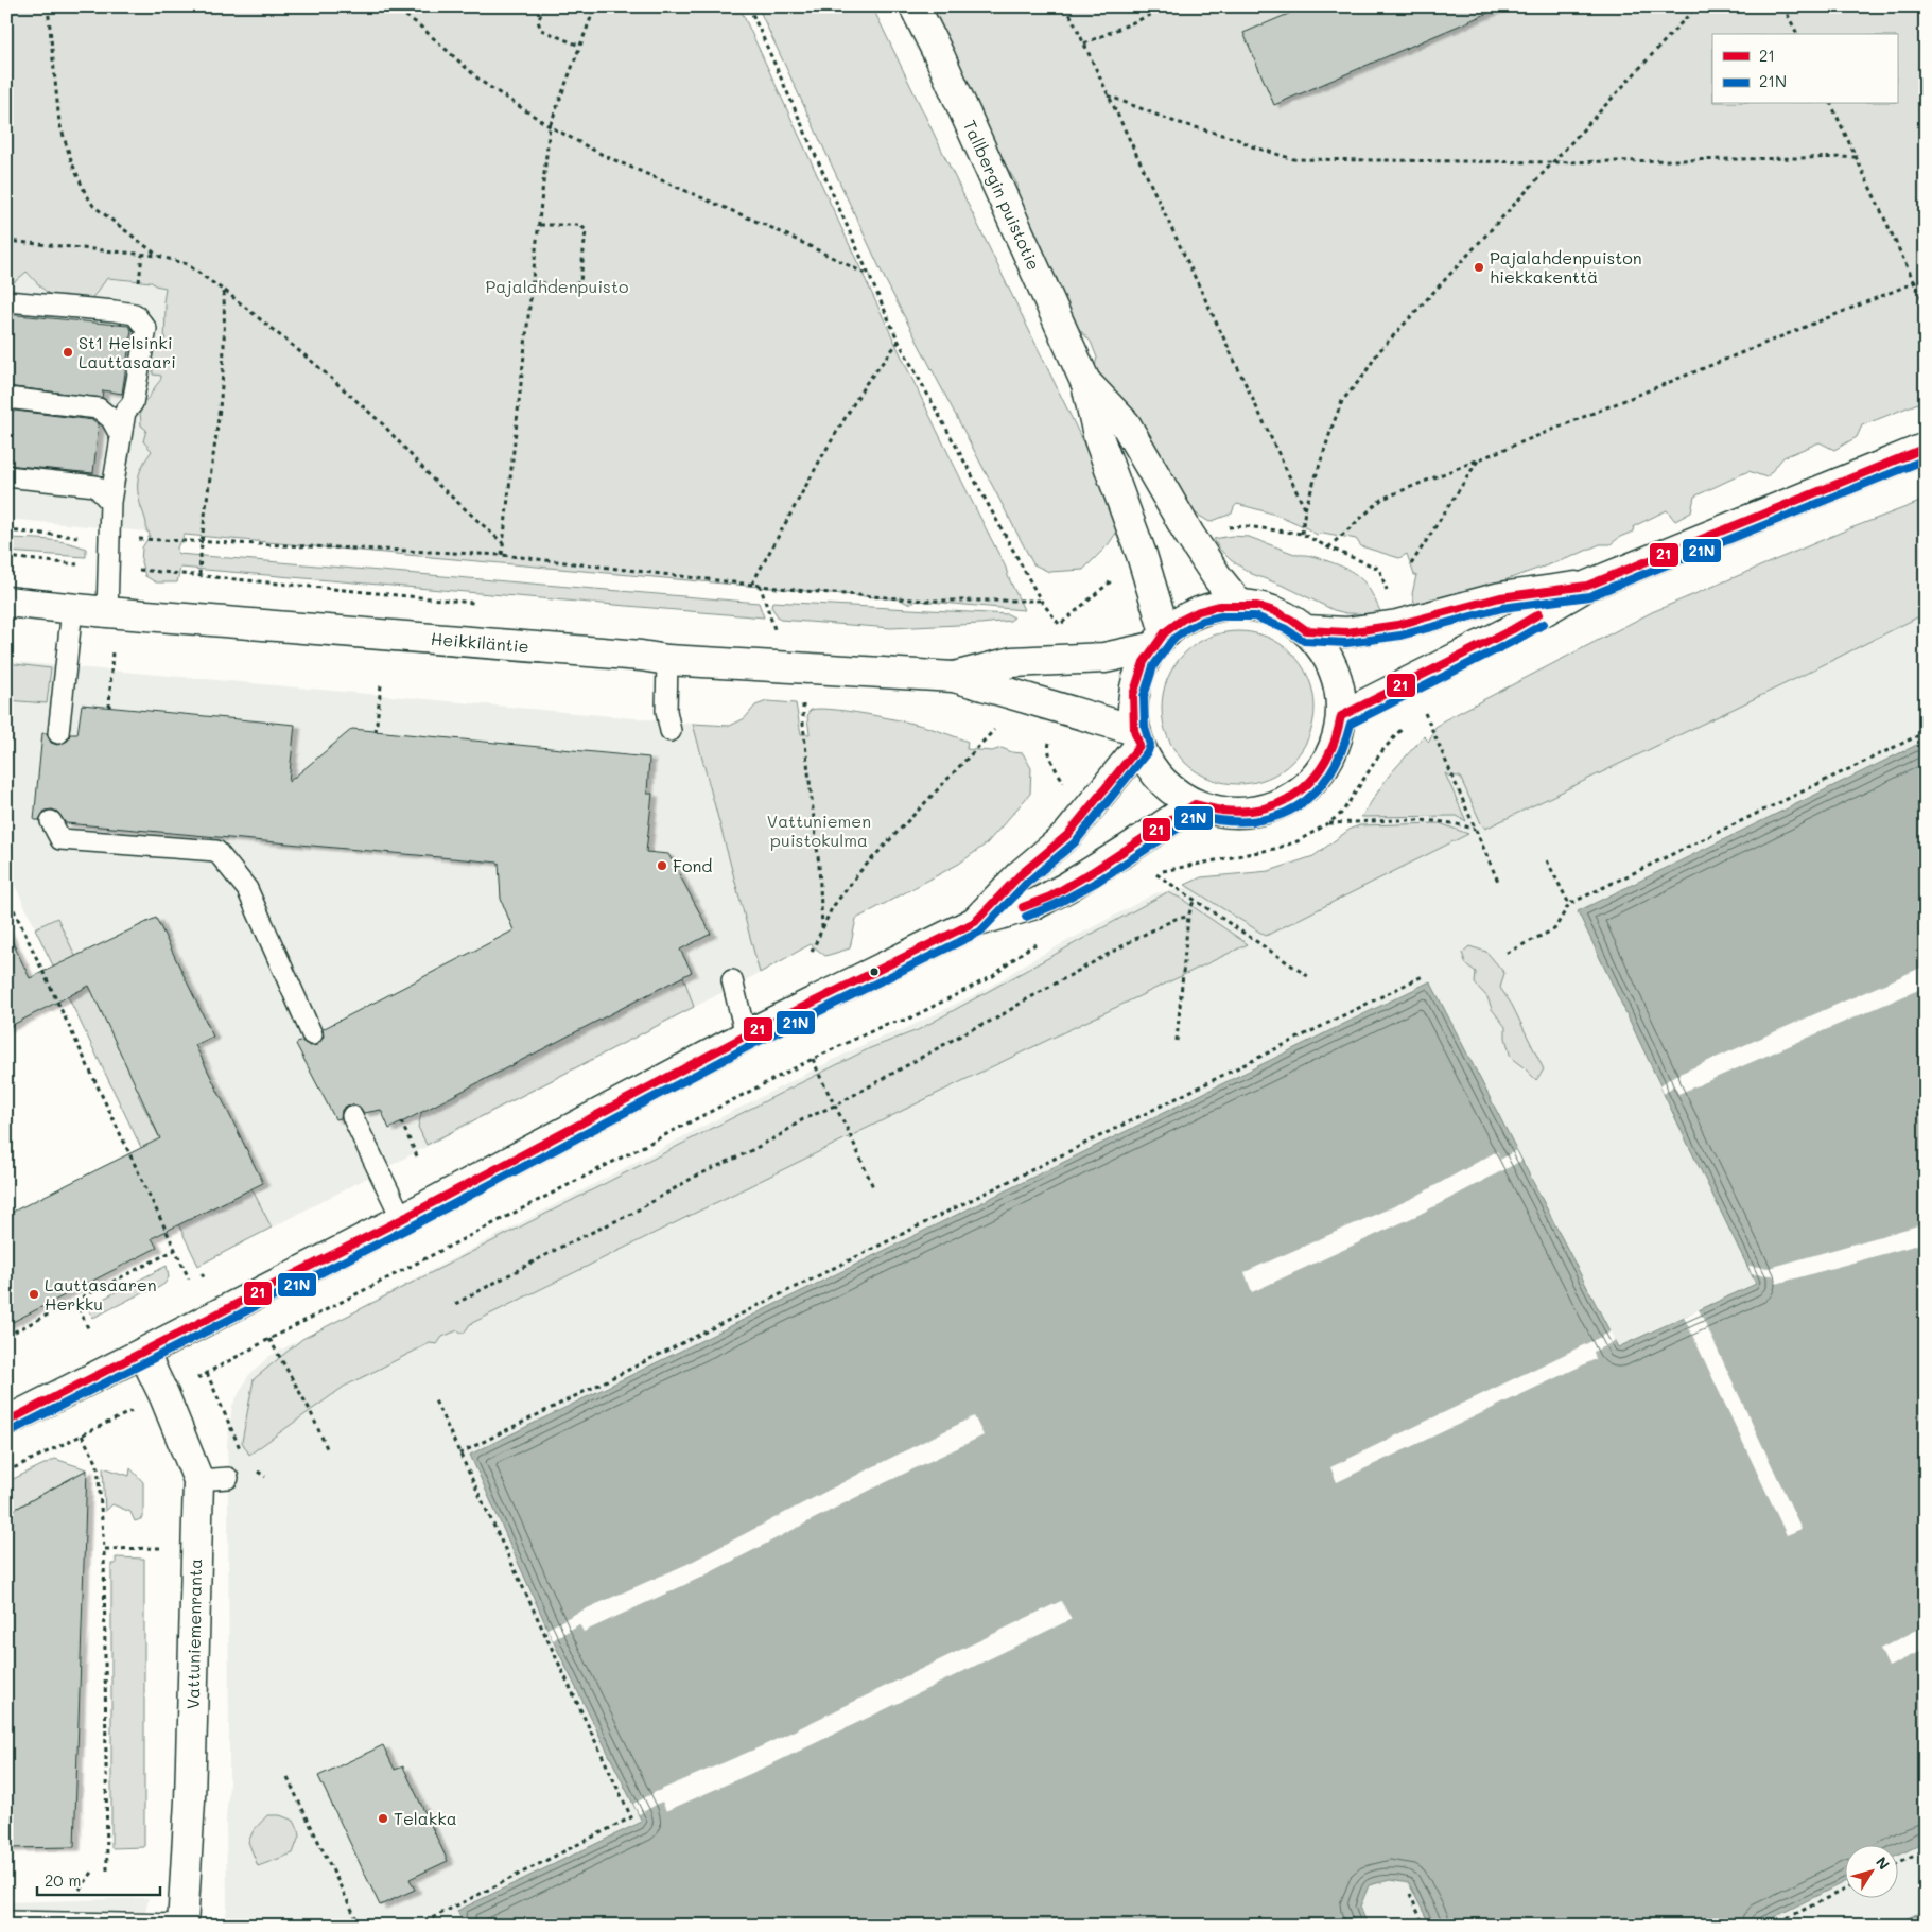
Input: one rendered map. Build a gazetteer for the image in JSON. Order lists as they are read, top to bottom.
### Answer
{
  "streets": {
    "street": ["Tallbergin puistotie", "Heikkiläntie", "Vattuniemenranta"]
  },
  "crossings": [
    ["Tallbergin puistotie", "Heikkiläntie"]
  ],
  "parks": ["Pajalahdenpuisto", "Vattuniemen puistokulma"],
  "places": [
    "Pajalahdenpuiston hiekkakenttä",
    "St1 Helsinki Lauttasaari",
    "Fond",
    "Lauttasaaren Herkku",
    "Telakka"
  ],
  "lines": ["transit line 21", "transit line 21N"],
  "legend": ["21", "21N"],
  "scale_bar": "20 m",
  "north": "top right"
}
